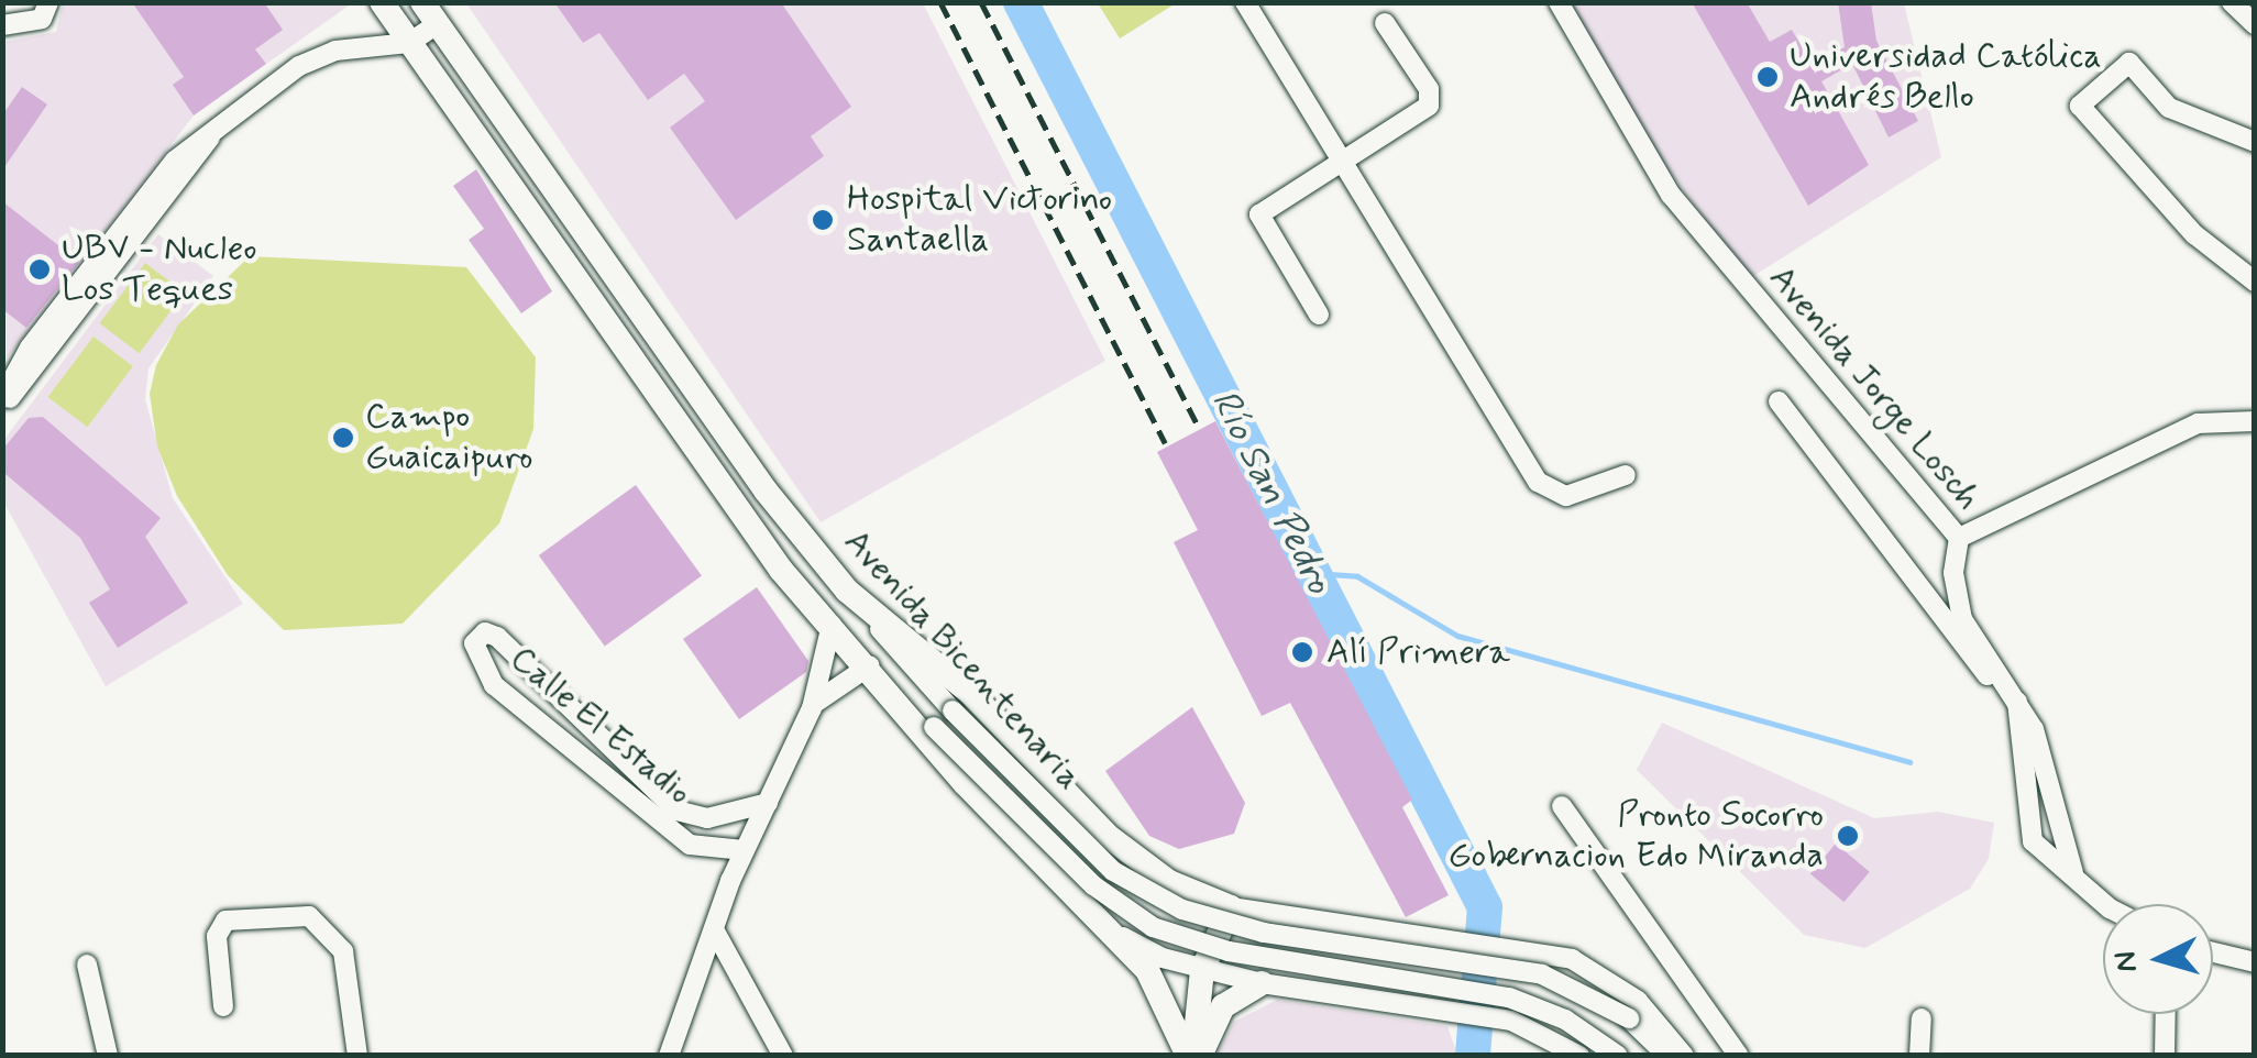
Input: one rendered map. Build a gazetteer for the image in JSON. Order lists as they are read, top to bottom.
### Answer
{
  "streets": {
    "main road": ["Avenida Bicentenaria"],
    "street": ["Avenida Jorge Losch", "Calle El Estadio"]
  },
  "water": ["Río San Pedro"],
  "places": [
    "Universidad Católica Andrés Bello",
    "Hospital Victorino Santaella",
    "UBV - Nucleo Los Teques",
    "Campo Guaicaipuro",
    "Alí Primera",
    "Pronto Socorro Gobernacion Edo Miranda"
  ],
  "north": "left"
}
